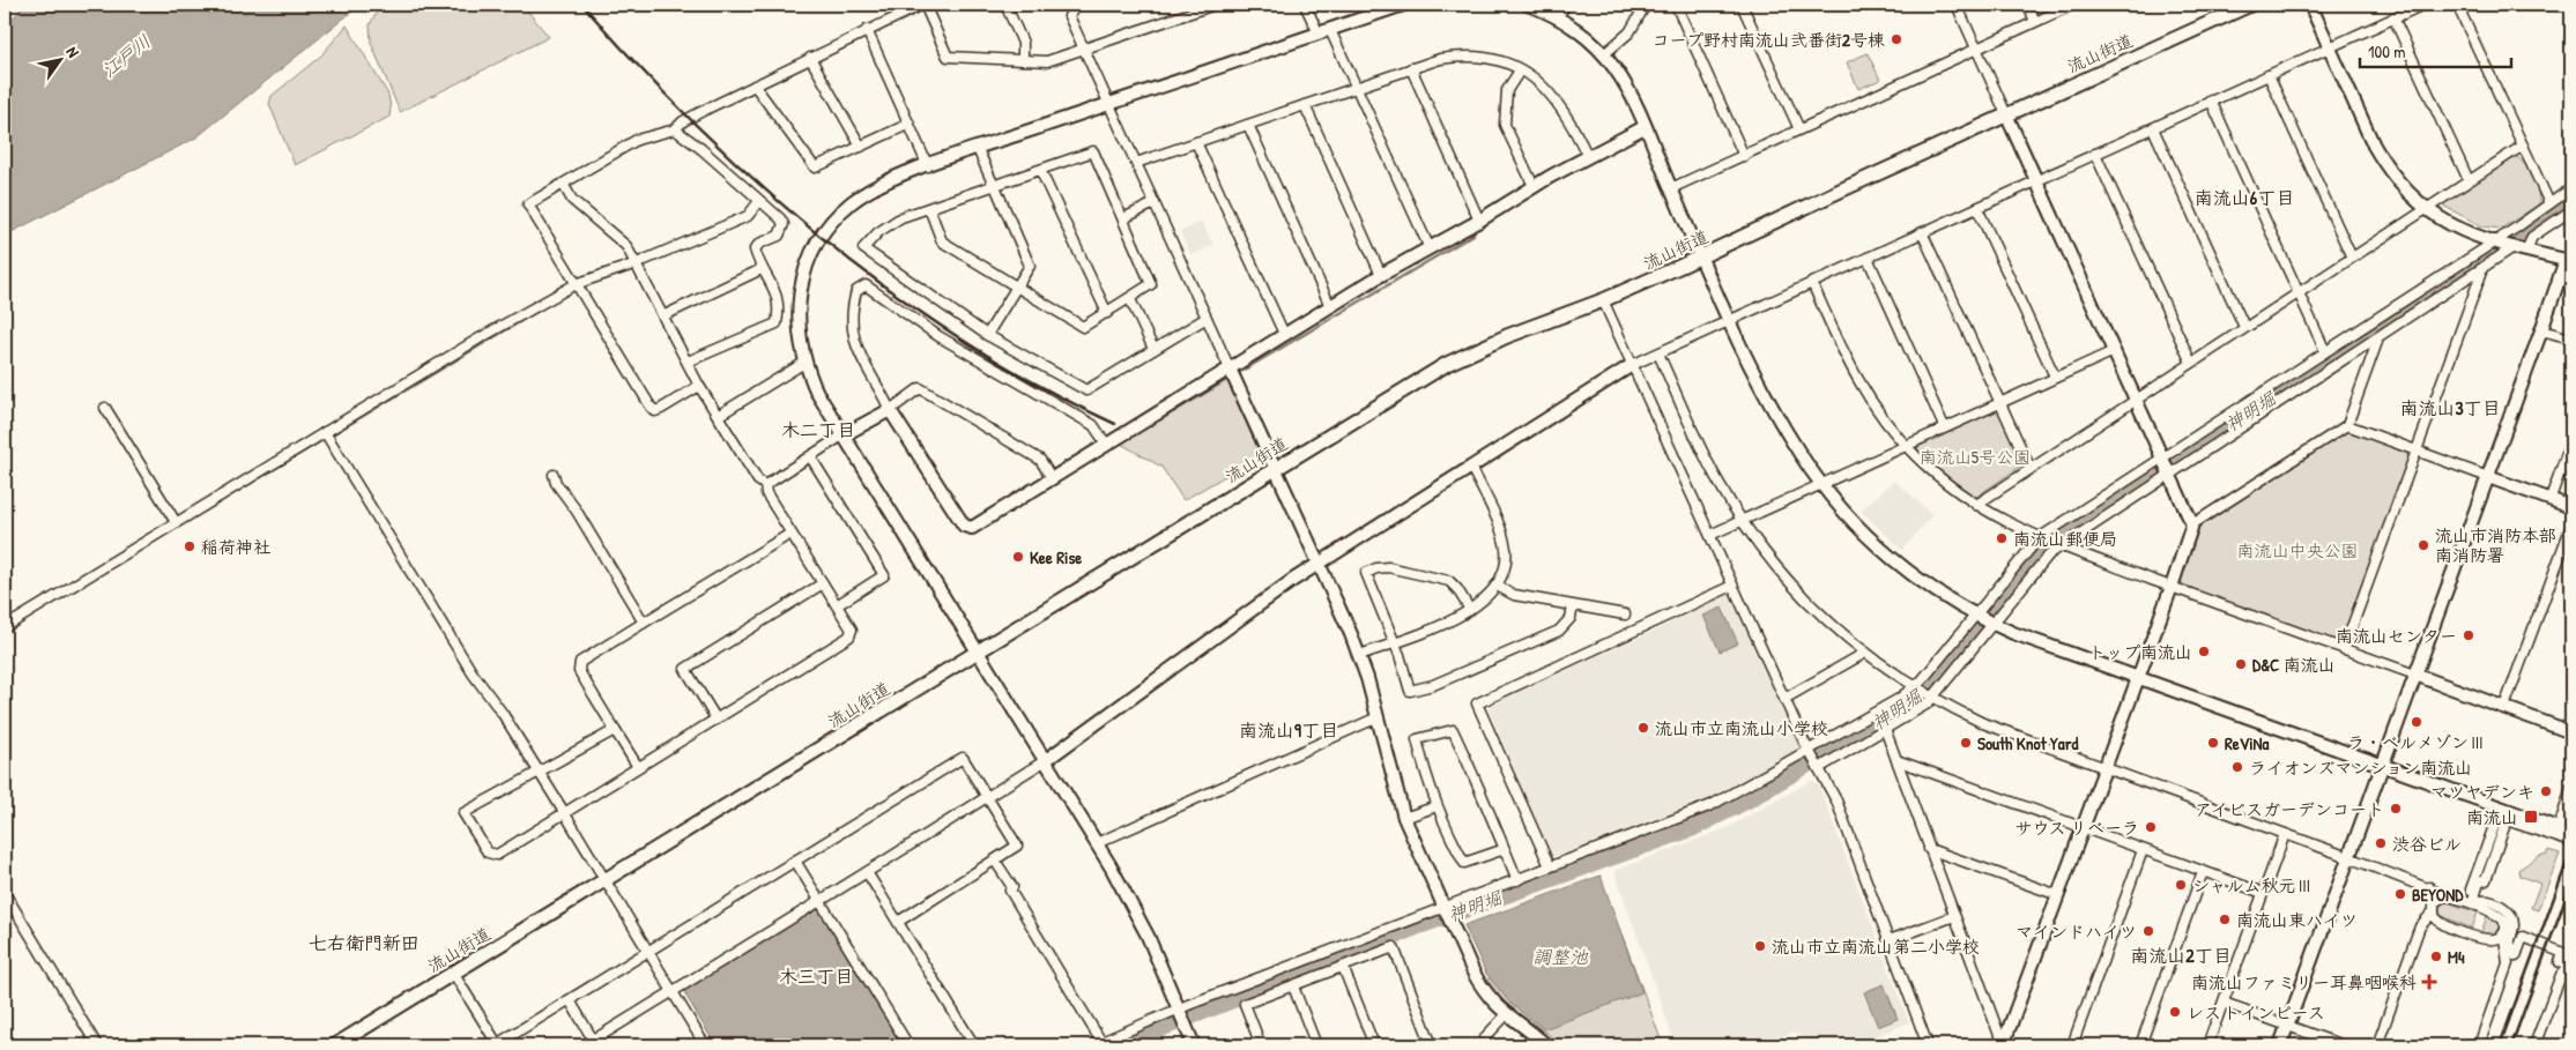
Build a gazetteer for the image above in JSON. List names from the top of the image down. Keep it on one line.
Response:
{"streets":{"main road":["流山街道"]},"districts":["南流山6丁目","南流山3丁目","木二丁目","南流山9丁目","七右衛門新田","南流山2丁目","木三丁目"],"water":["江戸川","神明堀","調整池"],"parks":["南流山5号公園","南流山中央公園"],"places":{"other":["コープ野村南流山弐番街2号棟","南流山郵便局","流山市消防本部 南消防署","稲荷神社","Kee Rise","南流山センター","トップ南流山","D&C 南流山","ラ・ベルメゾンⅢ","流山市立南流山小学校","South Knot Yard","ReViNa","ライオンズマンション南流山","マツヤデンキ","アイビスガーデンコート","サウス リベーラ","渋谷ビル","シャルム秋元Ⅲ","BEYOND","南流山東ハイツ","マインドハイツ","流山市立南流山第二小学校","M4","レストインピース"],"transit":["南流山"],"health":["南流山ファミリー耳鼻咽喉科"]},"scale_bar":"100 m","north":"top right"}
